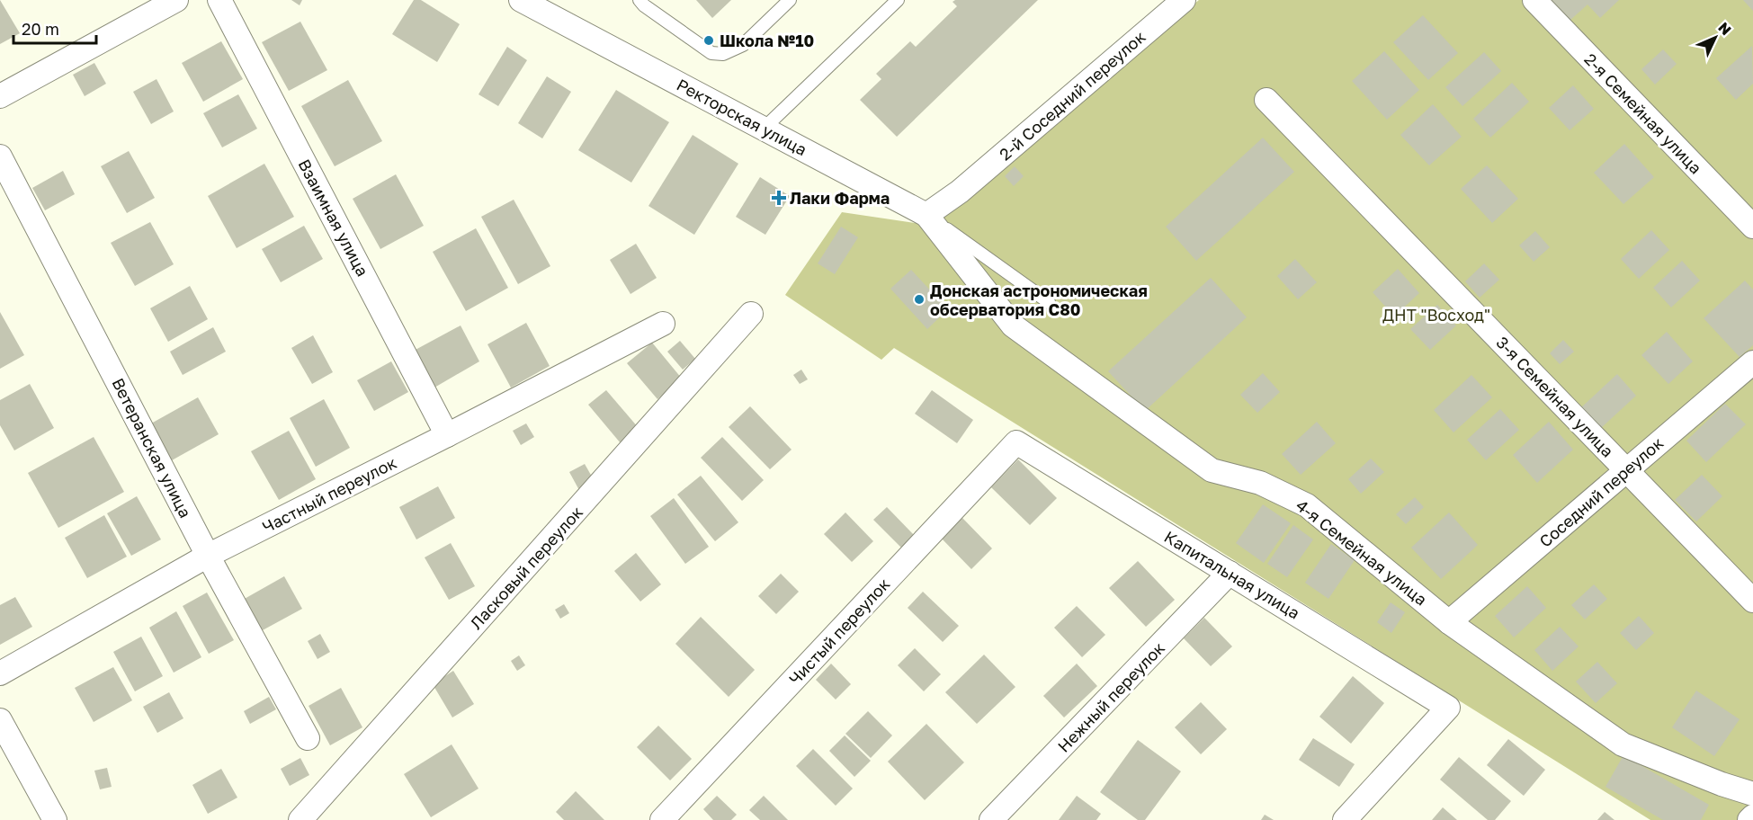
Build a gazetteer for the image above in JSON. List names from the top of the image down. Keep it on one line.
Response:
{"streets":{"street":["2-й Соседний переулок","2-я Семейная улица","Ректорская улица","Взаимная улица","3-я Семейная улица","Ветеранская улица","Соседний переулок","Частный переулок","4-я Семейная улица","Ласковый переулок","Капитальная улица","Чистый переулок","Нежный переулок"]},"crossings":[["2-й Соседний переулок","Ректорская улица"],["2-й Соседний переулок","4-я Семейная улица"],["Ректорская улица","4-я Семейная улица"],["Взаимная улица","Частный переулок"],["3-я Семейная улица","Соседний переулок"],["Ветеранская улица","Частный переулок"],["Соседний переулок","4-я Семейная улица"],["Капитальная улица","Чистый переулок"],["Капитальная улица","Нежный переулок"]],"parks":["ДНТ \"Восход\""],"places":{"other":["Школа №10","Донская астрономическая обсерватория C80"],"health":["Лаки Фарма"]},"scale_bar":"20 m","north":"top right"}
